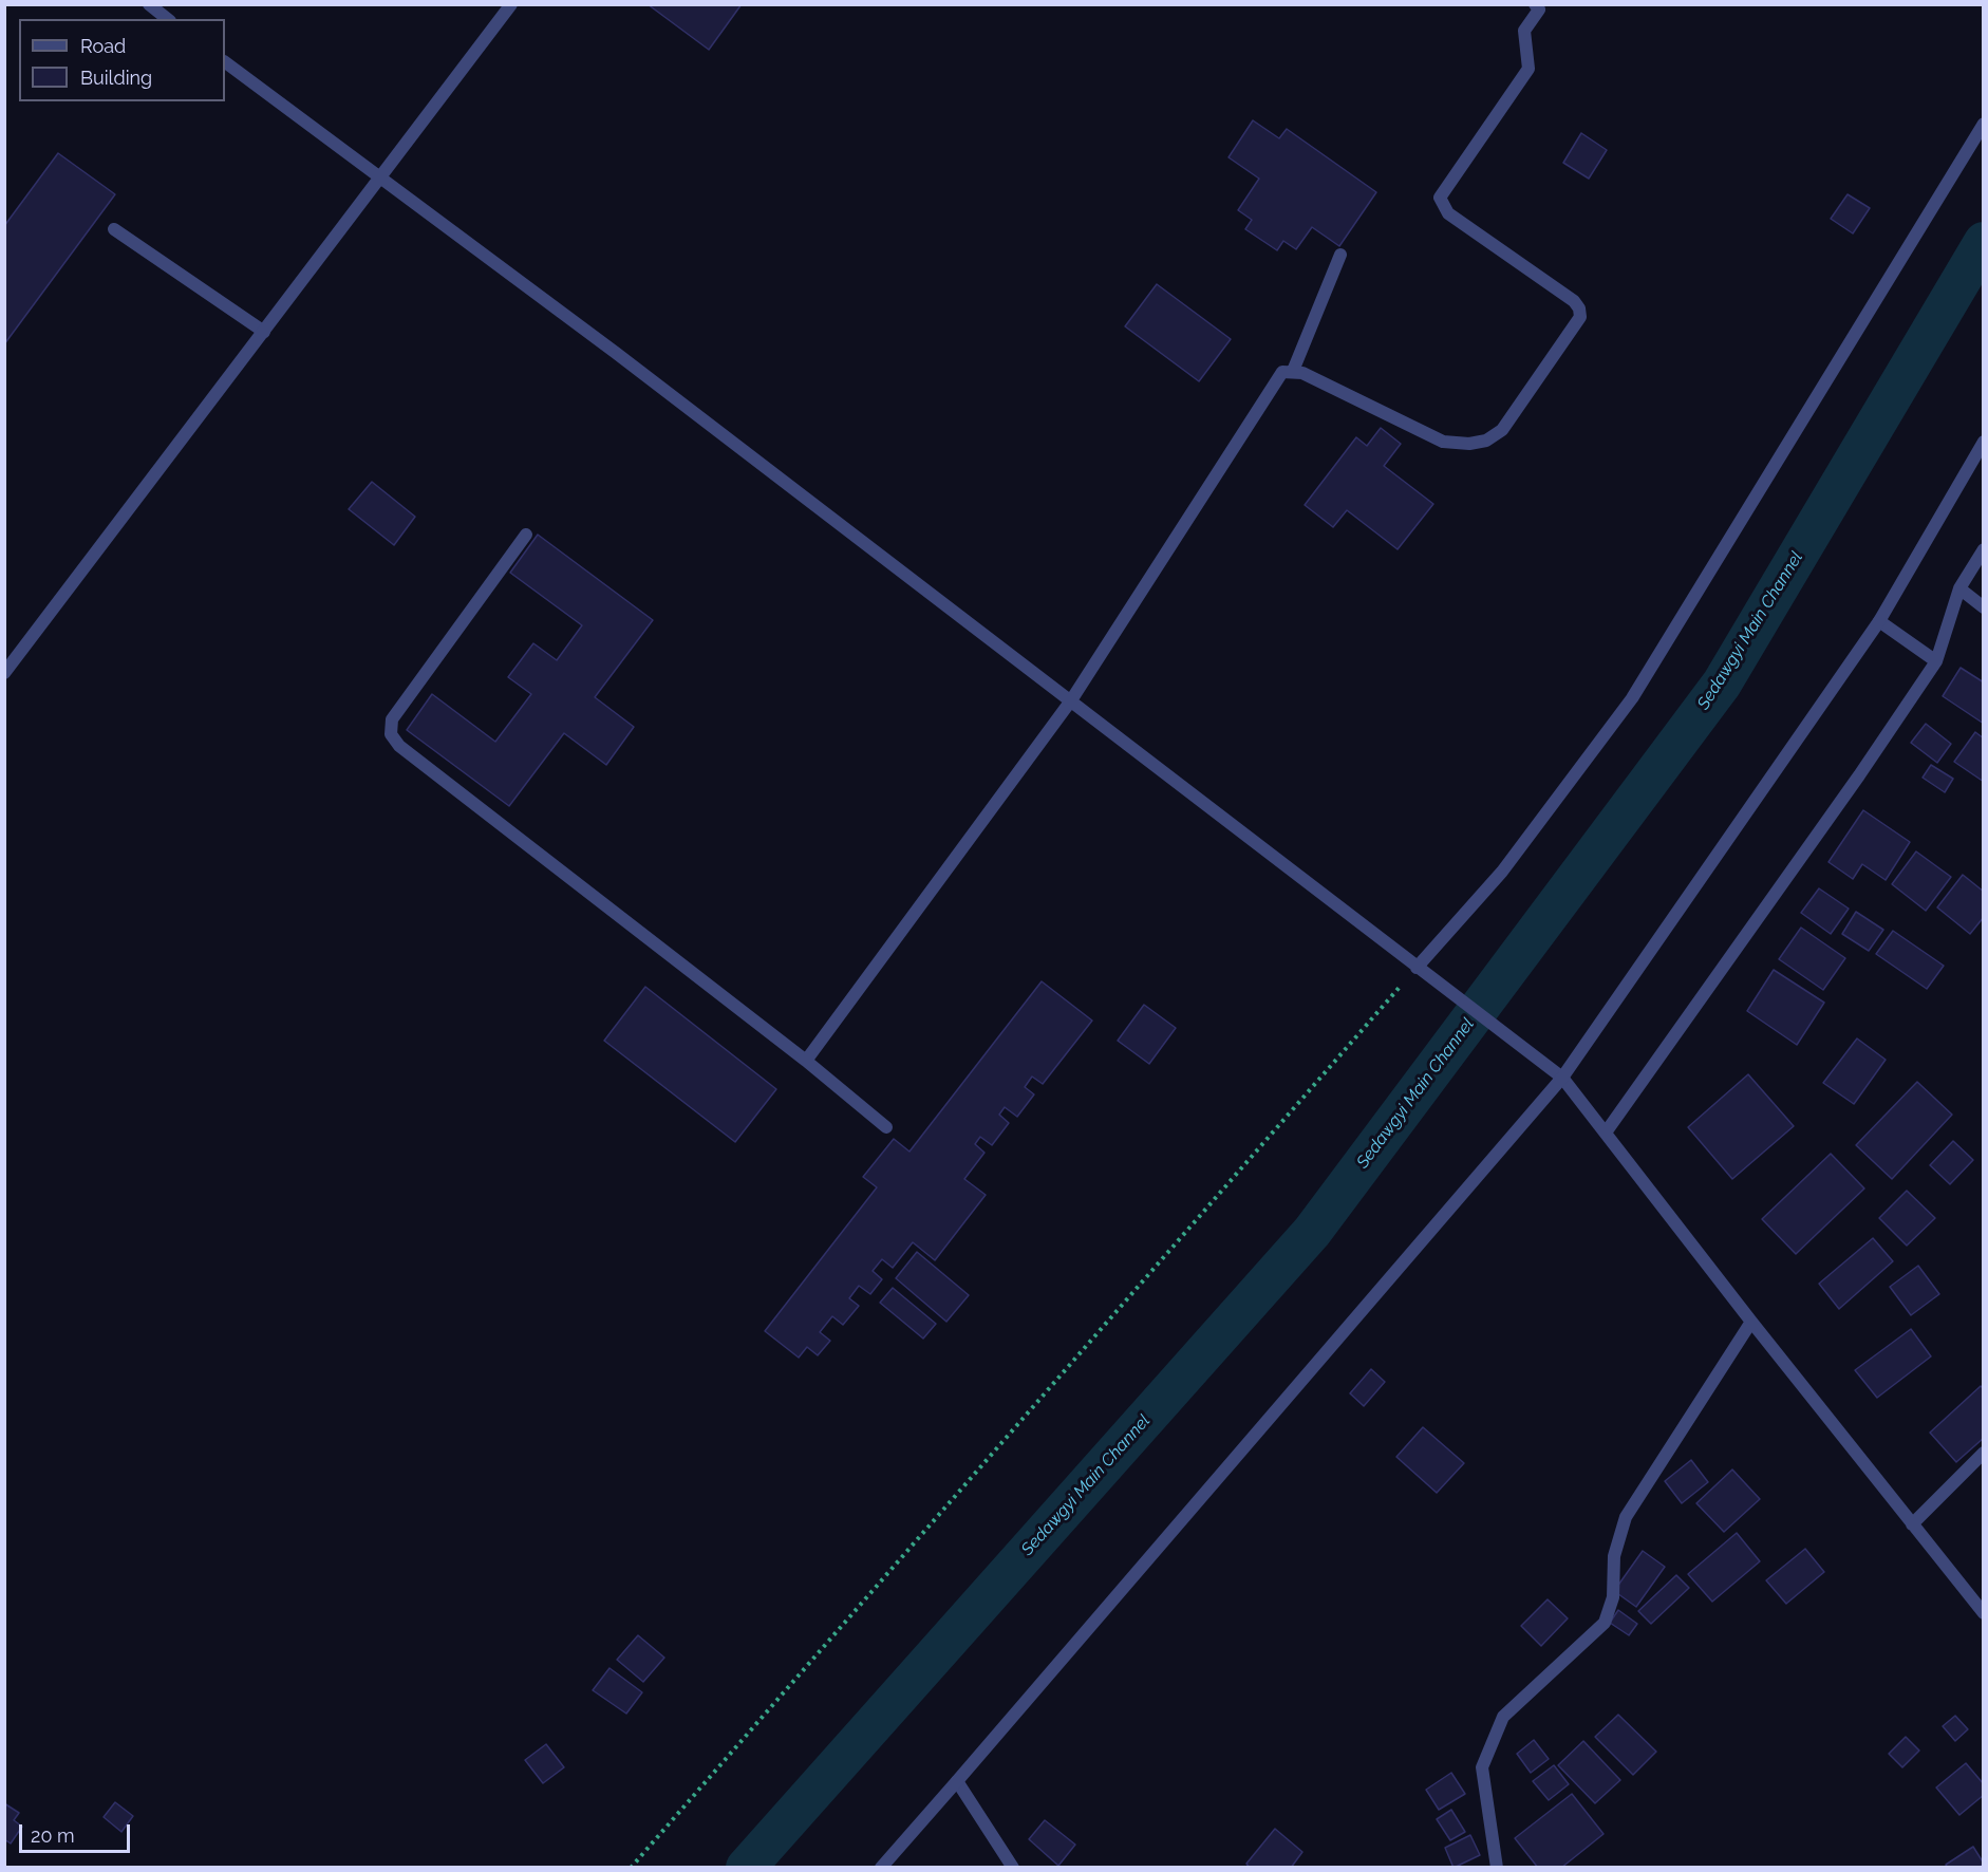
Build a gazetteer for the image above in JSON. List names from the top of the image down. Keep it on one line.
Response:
{"water":["Sedawgyi Main Channel"],"legend":["Road","Building"],"scale_bar":"20 m"}
